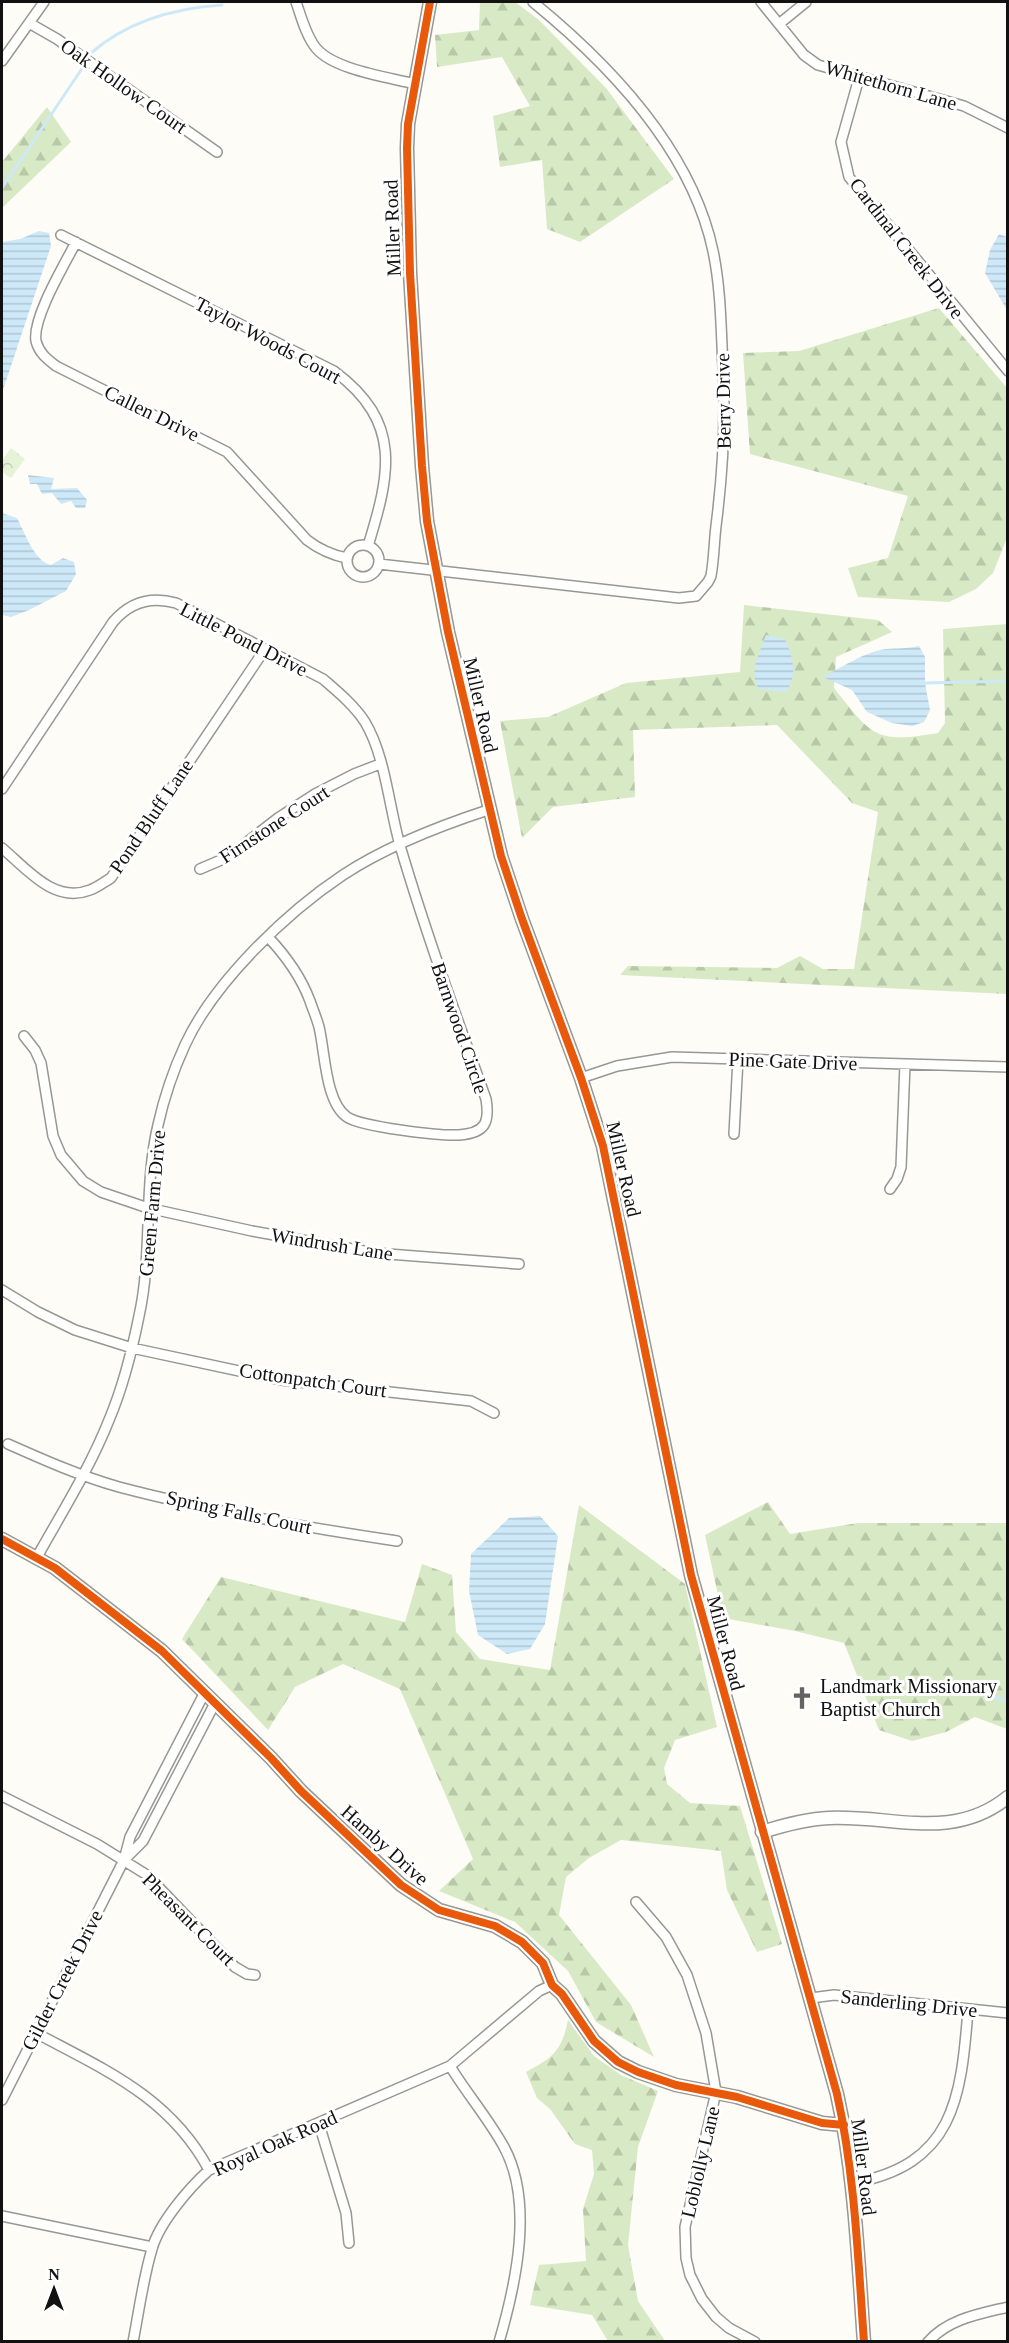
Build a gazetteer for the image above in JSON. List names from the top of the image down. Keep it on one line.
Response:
{"streets":{"street":["Whitethorn Lane","Oak Hollow Court","Miller Road","Cardinal Creek Drive","Taylor Woods Court","Berry Drive","Callen Drive","Little Pond Drive","Pond Bluff Lane","Firnstone Court","Barnwood Circle","Pine Gate Drive","Green Farm Drive","Windrush Lane","Cottonpatch Court","Spring Falls Court","Hamby Drive","Pheasant Court","Gilder Creek Drive","Sanderling Drive","Royal Oak Road","Loblolly Lane"]},"crossings":[["Whitethorn Lane","Cardinal Creek Drive"],["Miller Road","Berry Drive"],["Miller Road","Pine Gate Drive"],["Miller Road","Green Farm Drive"],["Miller Road","Hamby Drive"],["Miller Road","Sanderling Drive"],["Taylor Woods Court","Callen Drive"],["Little Pond Drive","Pond Bluff Lane"],["Little Pond Drive","Firnstone Court"],["Little Pond Drive","Barnwood Circle"],["Little Pond Drive","Green Farm Drive"],["Barnwood Circle","Green Farm Drive"],["Green Farm Drive","Windrush Lane"],["Green Farm Drive","Cottonpatch Court"],["Green Farm Drive","Spring Falls Court"],["Green Farm Drive","Hamby Drive"],["Hamby Drive","Gilder Creek Drive"],["Hamby Drive","Royal Oak Road"],["Hamby Drive","Loblolly Lane"],["Pheasant Court","Gilder Creek Drive"]],"places":{"church":["Landmark Missionary Baptist Church"]},"north":"top"}
